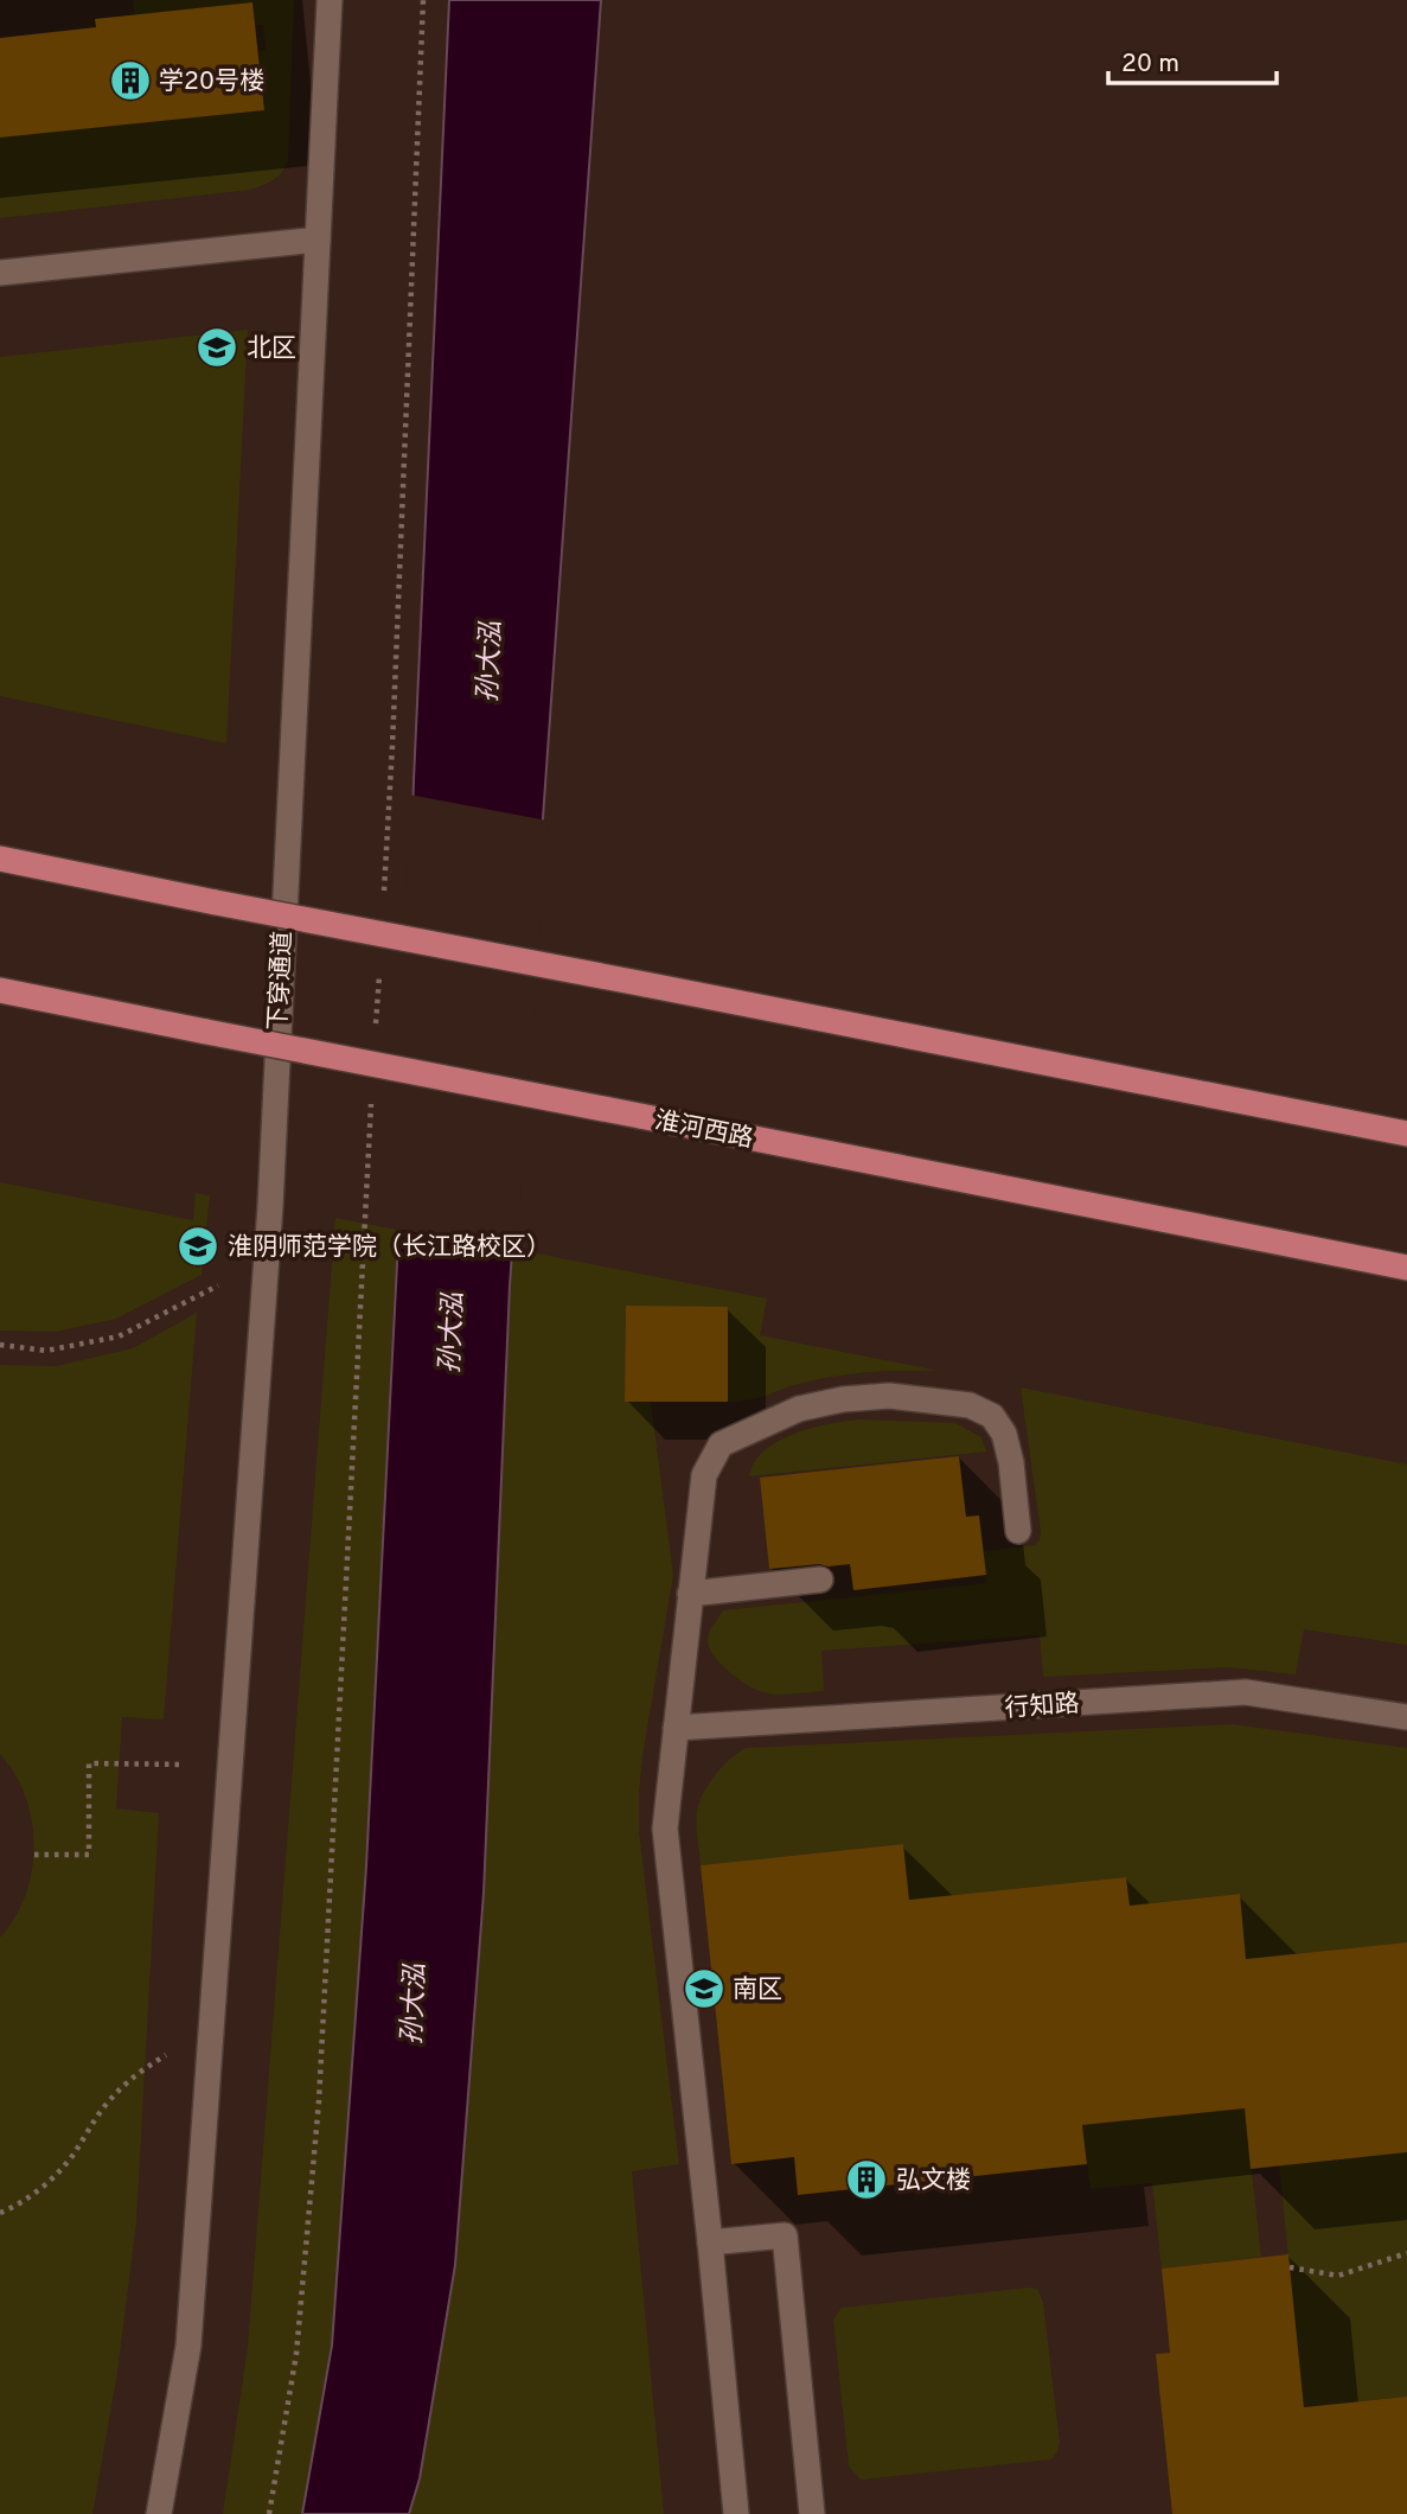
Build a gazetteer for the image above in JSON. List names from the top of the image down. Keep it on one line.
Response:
{"streets":{"main road":["淮河西路"],"lane":["下穿通道","行知路"]},"water":["孙大泓"],"places":{"building":["学20号楼","弘文楼"],"school or university":["北区","淮阴师范学院（长江路校区）","南区"]},"scale_bar":"20 m"}
